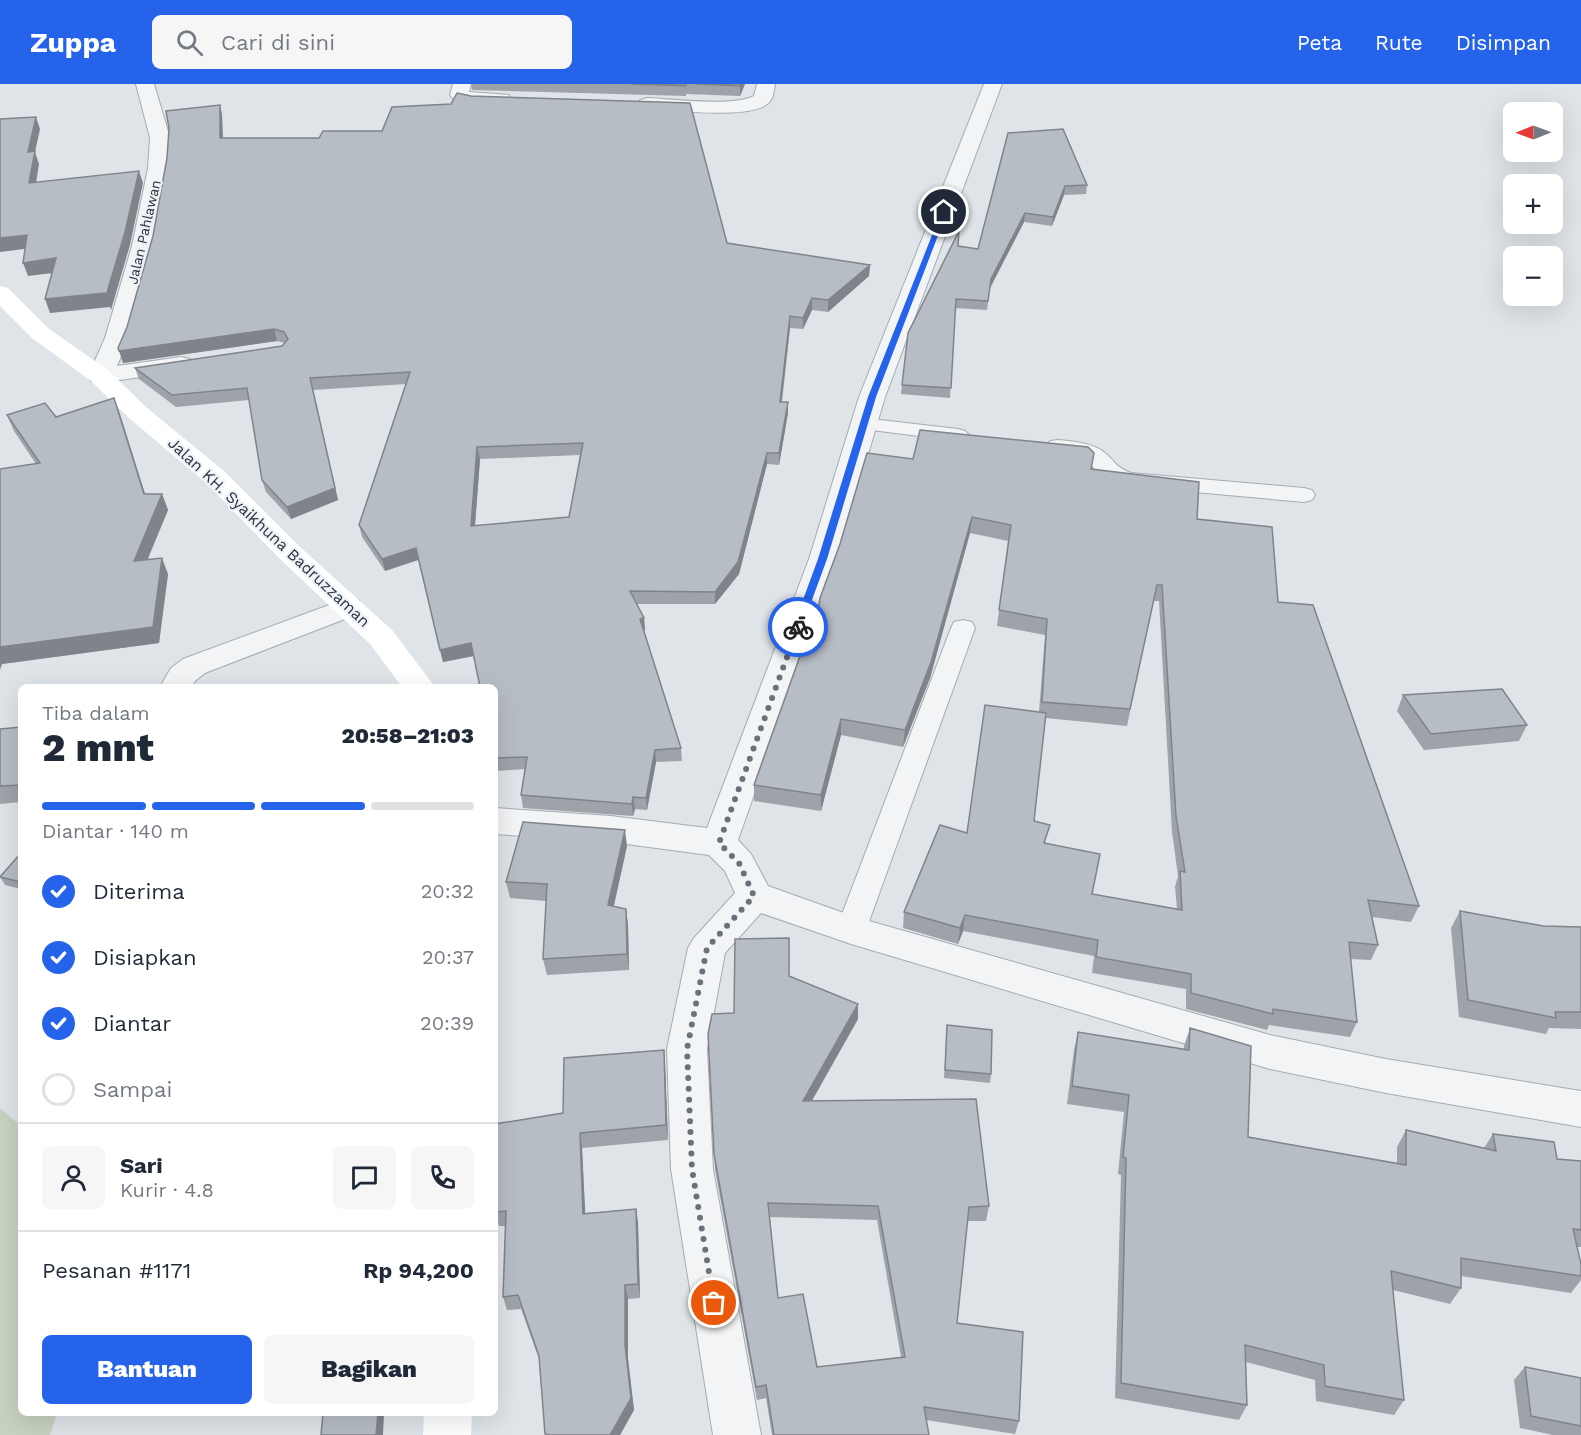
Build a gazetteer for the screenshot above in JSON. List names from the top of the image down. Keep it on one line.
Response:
{"streets":{"main road":["Jalan KH. Syaikhuna Badruzzaman"],"street":["Jalan Pahlawan"]},"crossings":[["Jalan Pahlawan","Jalan KH. Syaikhuna Badruzzaman"]],"north":"left","page":{"header":"Zuppa","search":"Cari di sini","nav":["Peta","Rute","Disimpan"],"map_buttons":["+","−"],"heading":["2 mnt","Tiba dalam","20:58–21:03"],"panel":["Sari","Kurir · 4.8","Pesanan #1171","Rp 94,200"],"bar":"Diantar · 140 m","list":[["Diterima","20:32"],["Disiapkan","20:37"],["Diantar","20:39"],"Sampai"],"buttons":["Bantuan","Bagikan"]}}
